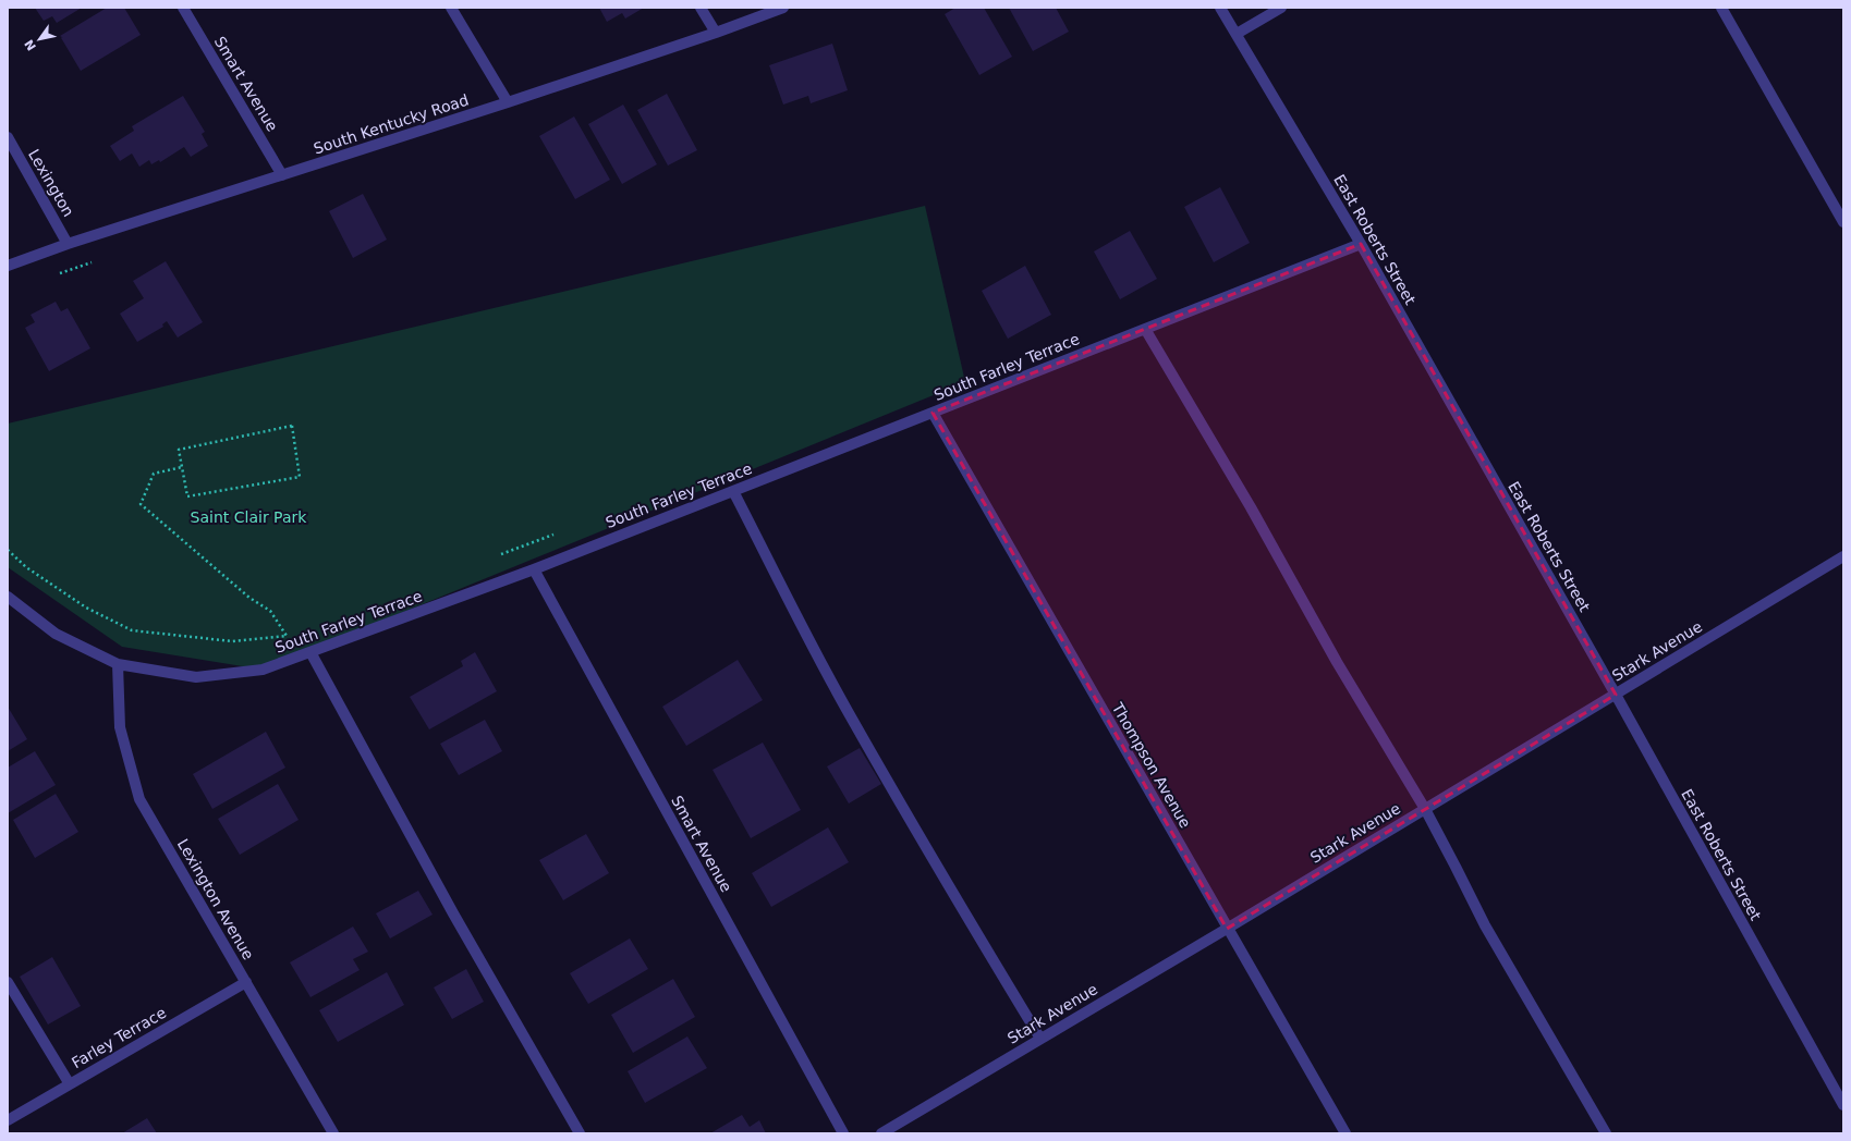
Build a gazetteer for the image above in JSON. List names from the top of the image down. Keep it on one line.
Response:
{"streets":{"street":["Smart Avenue","South Kentucky Road","Lexington","East Roberts Street","South Farley Terrace","Stark Avenue","Thompson Avenue","Lexington Avenue","Farley Terrace"]},"crossings":[["Smart Avenue","South Kentucky Road"],["Smart Avenue","South Farley Terrace"],["South Kentucky Road","Lexington"],["East Roberts Street","South Farley Terrace"],["East Roberts Street","Stark Avenue"],["South Farley Terrace","Thompson Avenue"],["South Farley Terrace","Lexington Avenue"],["Stark Avenue","Thompson Avenue"],["Lexington Avenue","Farley Terrace"]],"parks":["Saint Clair Park"],"north":"bottom left"}
